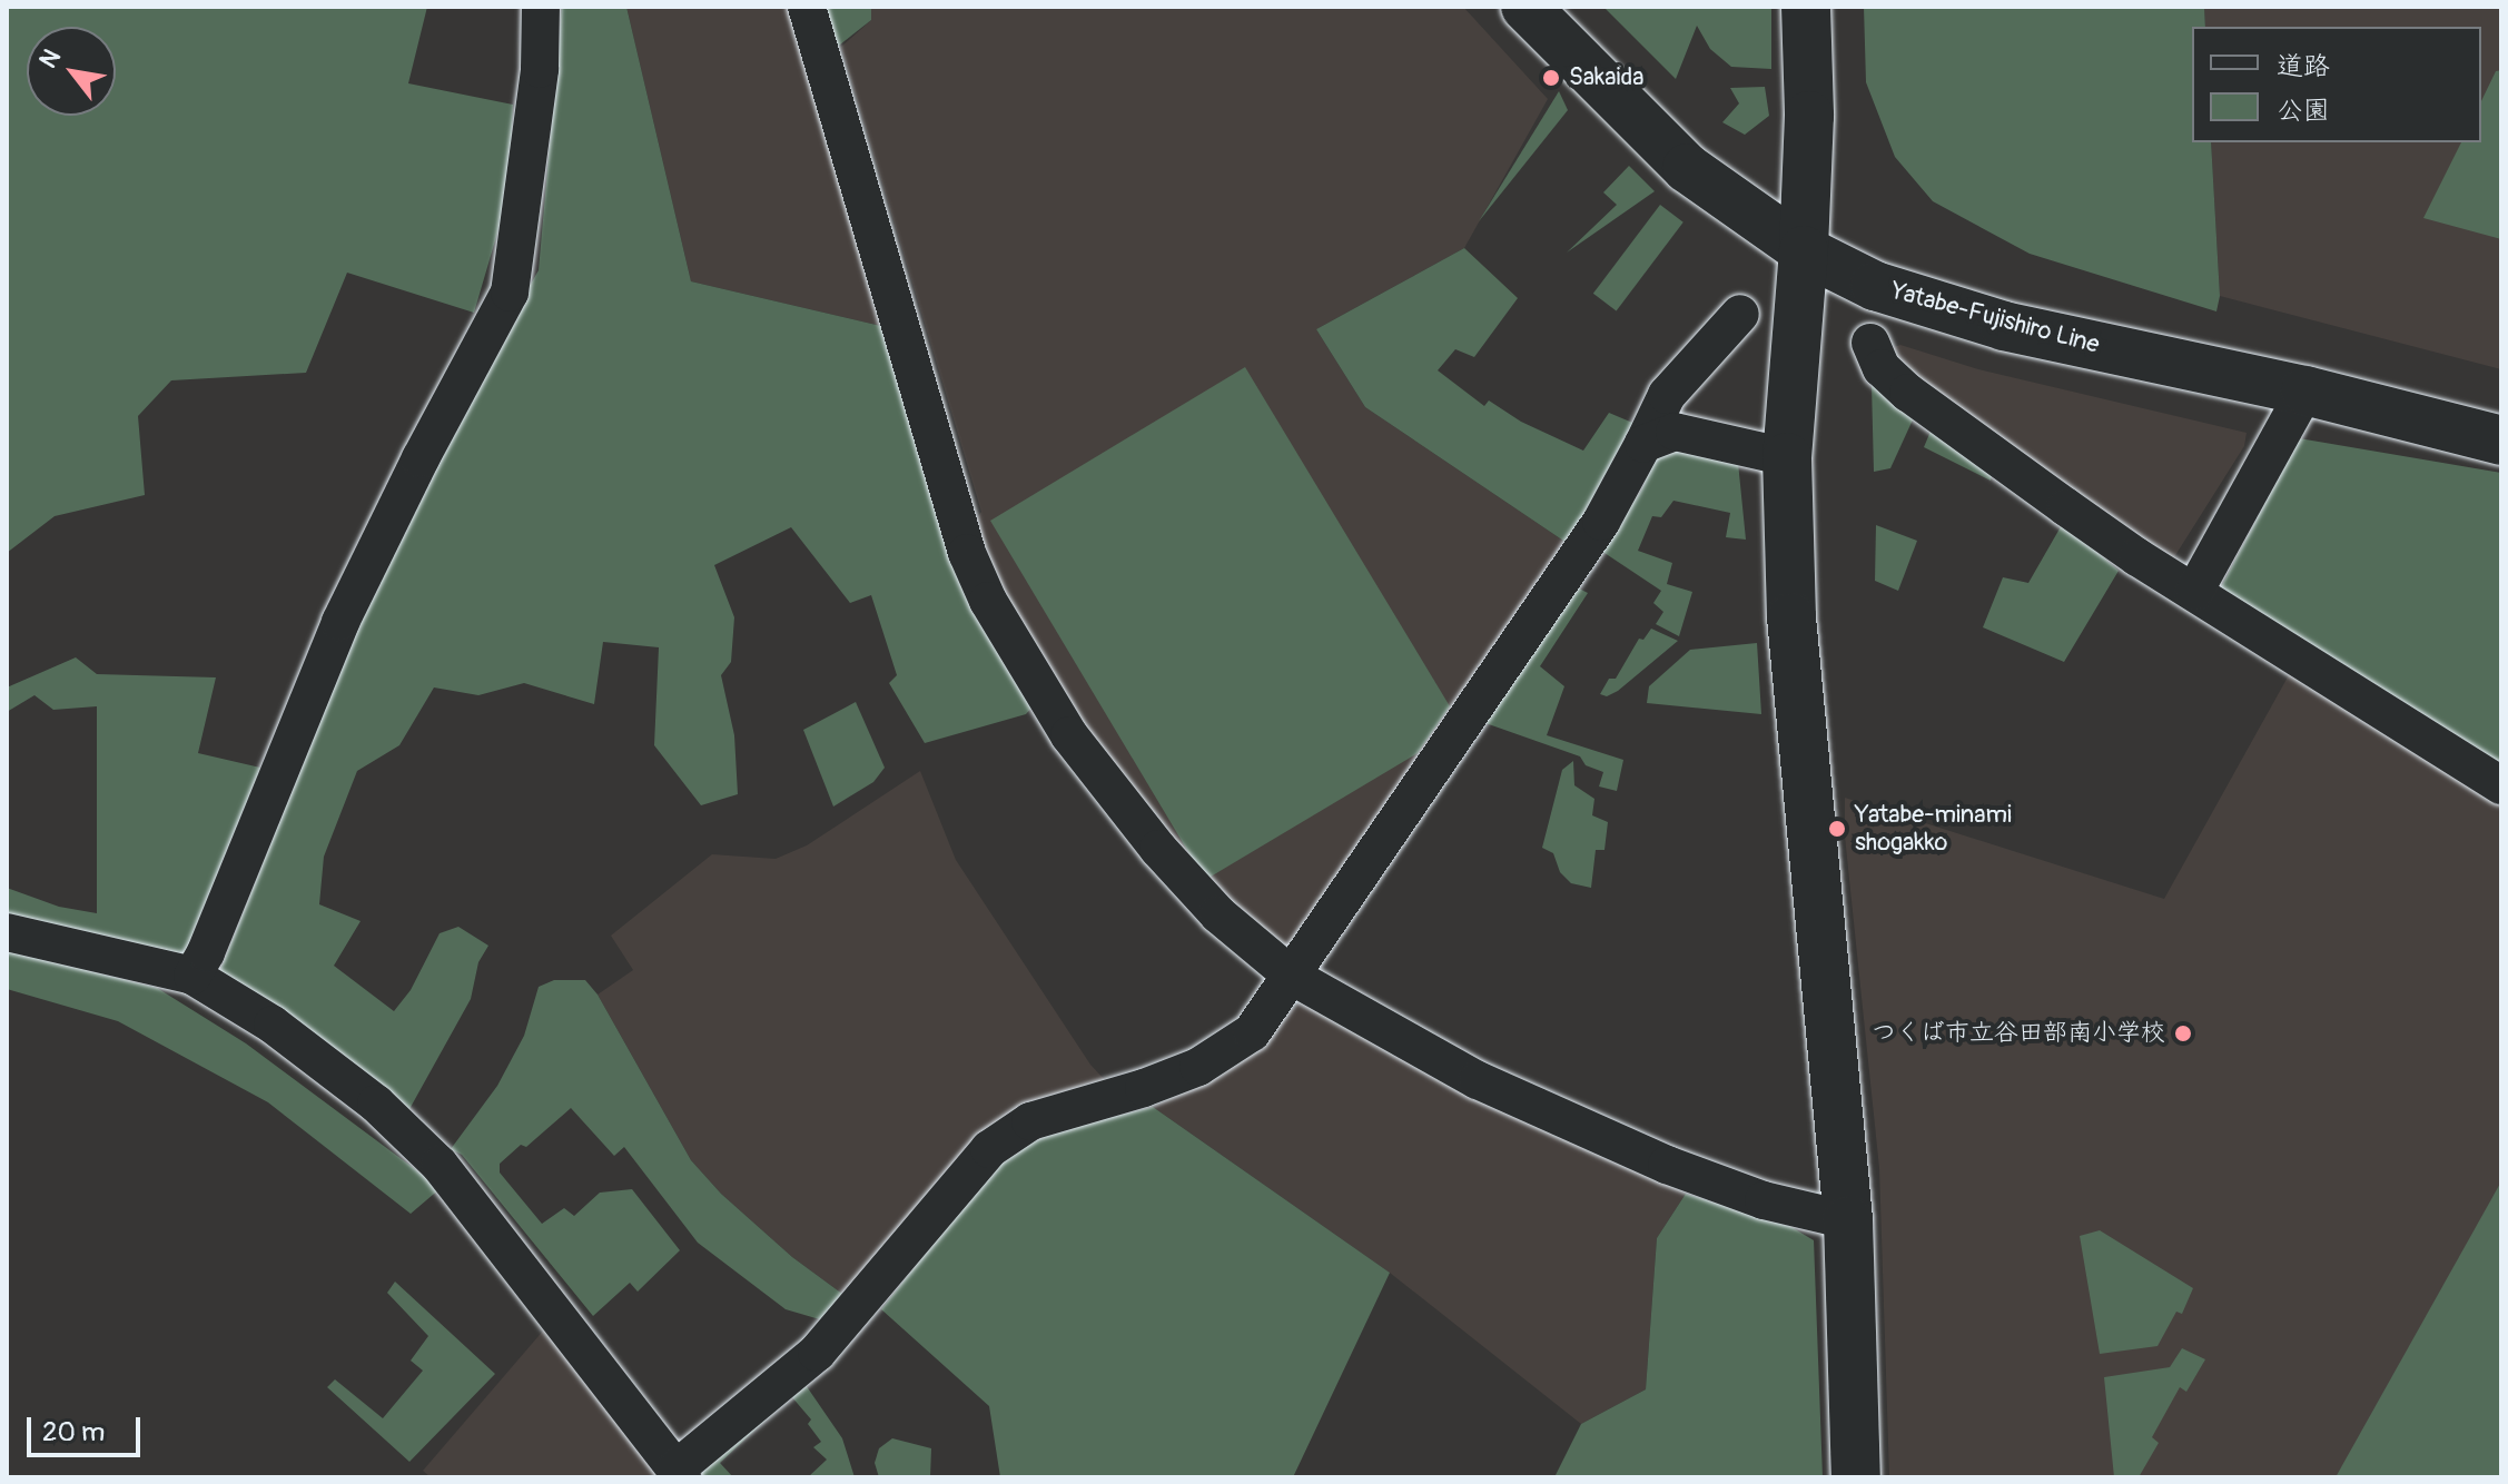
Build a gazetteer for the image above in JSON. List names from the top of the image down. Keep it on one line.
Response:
{"streets":{"street":["Yatabe-Fujishiro Line"]},"places":["Sakaida","Yatabe-minami shogakko","つくば市立谷田部南小学校"],"legend":["道路","公園"],"scale_bar":"20 m","north":"top left"}
